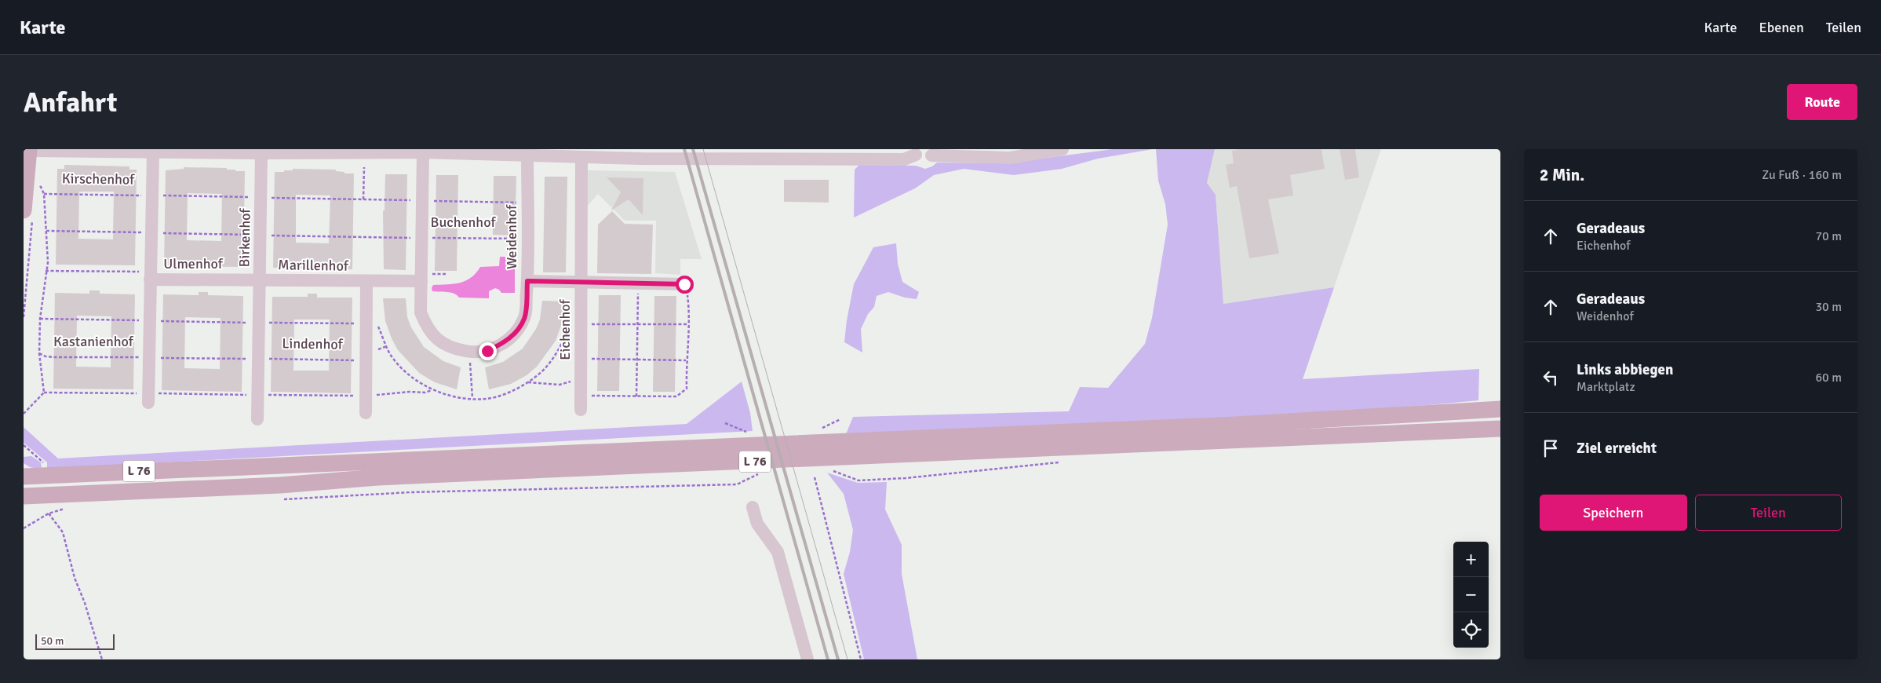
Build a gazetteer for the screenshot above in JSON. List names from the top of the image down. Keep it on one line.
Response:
{"streets":{"main road":["L 76"],"street":["Kirschenhof","Buchenhof","Weidenhof","Birkenhof","Ulmenhof","Marillenhof","Eichenhof","Kastanienhof"],"path":["Lindenhof"]},"crossings":[["Kirschenhof","Ulmenhof"],["Kirschenhof","Kastanienhof"],["Buchenhof","Weidenhof"],["Buchenhof","Marillenhof"],["Weidenhof","Marillenhof"],["Weidenhof","Eichenhof"],["Birkenhof","Ulmenhof"],["Birkenhof","Marillenhof"],["Birkenhof","Lindenhof"],["Ulmenhof","Marillenhof"],["Ulmenhof","Kastanienhof"]],"scale_bar":"50 m","page":{"header":"Karte","nav":["Karte","Ebenen","Teilen"],"buttons":["Route",["Speichern","Teilen"]],"title":"Anfahrt","heading":["2 Min.","Zu Fuß · 160 m"],"list":[["Geradeaus","Eichenhof","70 m"],["Geradeaus","Weidenhof","30 m"],["Links abbiegen","Marktplatz","60 m"],"Ziel erreicht"],"map_buttons":["+","−"],"scale":"50 m"}}
